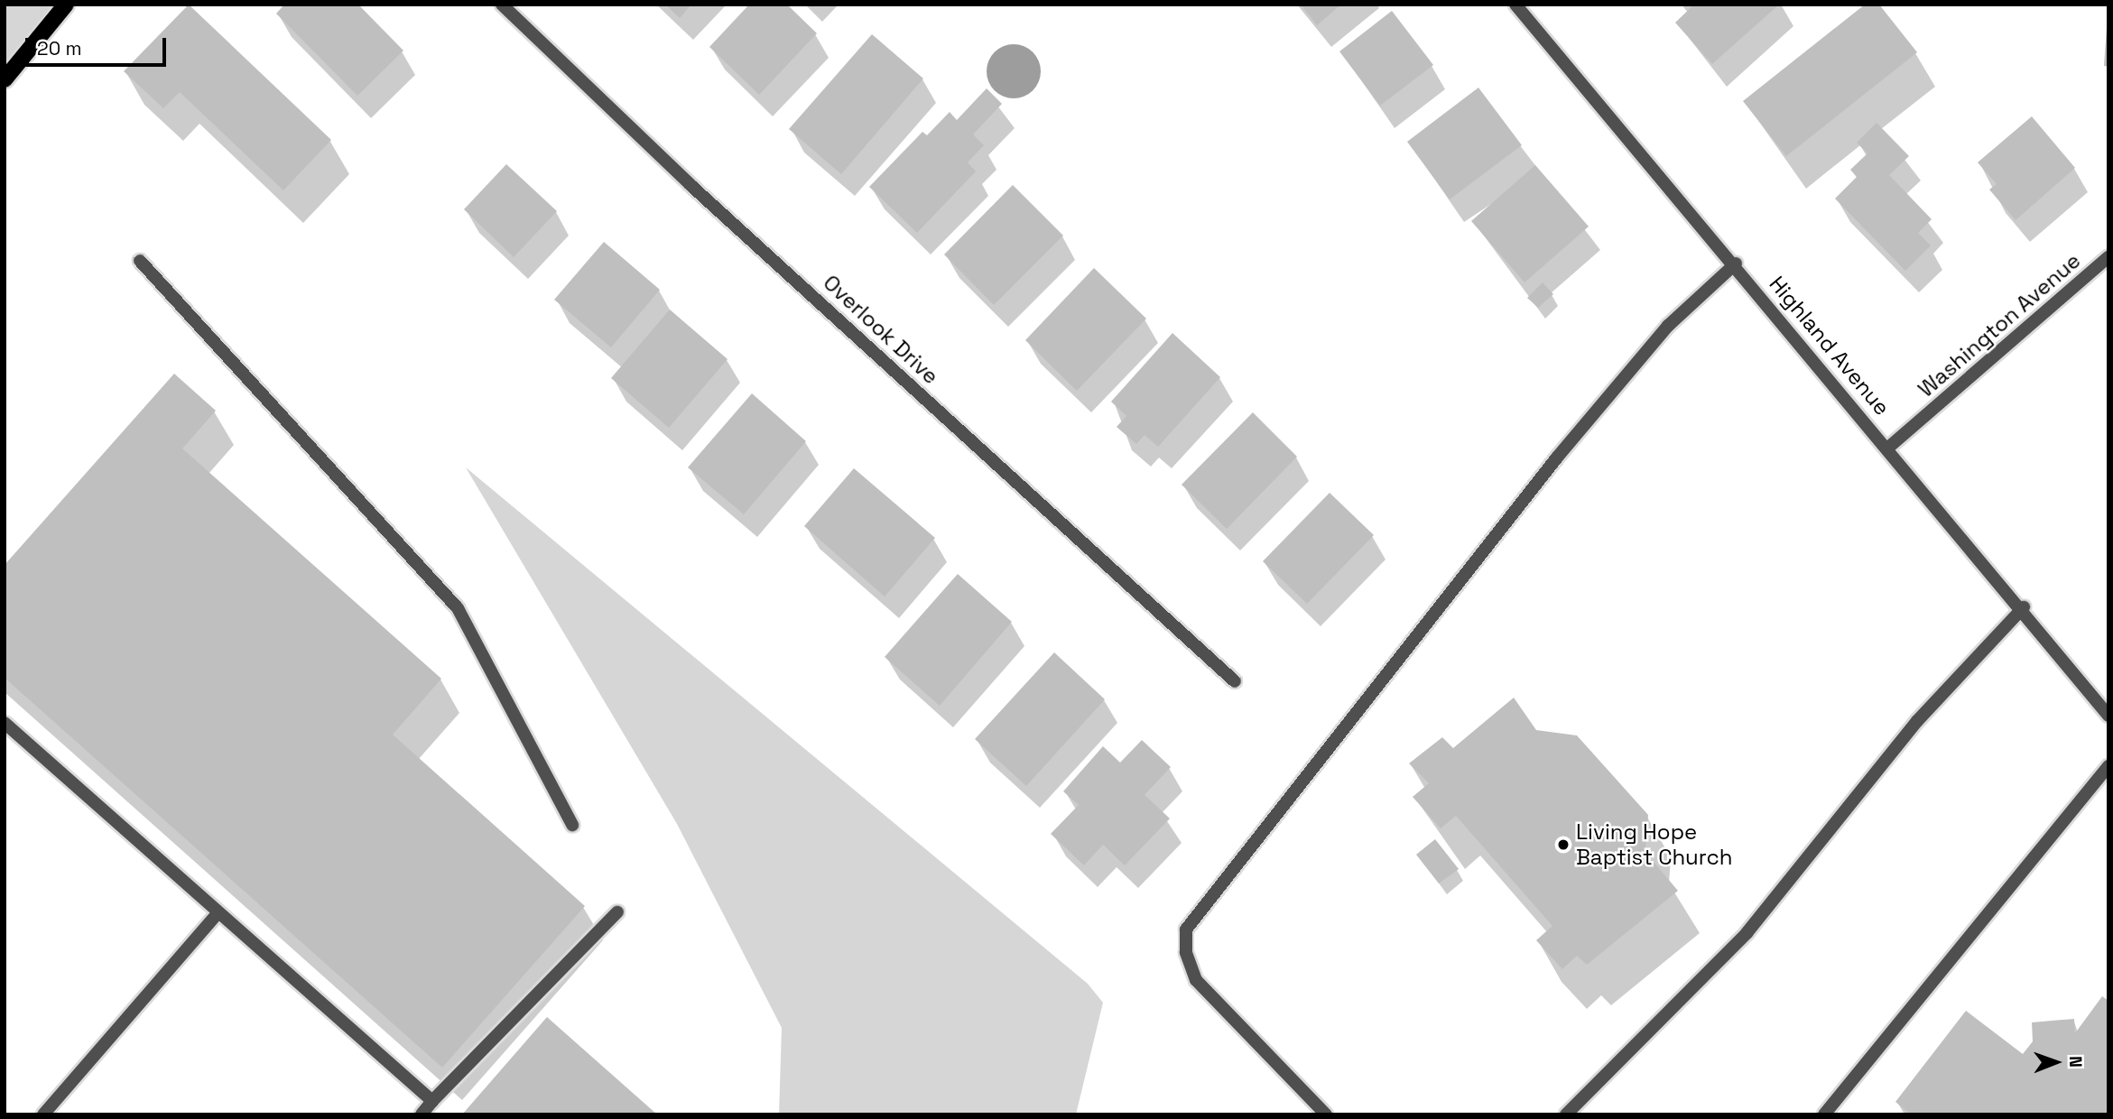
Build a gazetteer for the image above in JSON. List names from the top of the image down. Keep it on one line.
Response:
{"streets":{"street":["Washington Avenue","Overlook Drive","Highland Avenue"]},"crossings":[["Washington Avenue","Highland Avenue"]],"places":["Living Hope Baptist Church"],"scale_bar":"20 m","north":"right"}
